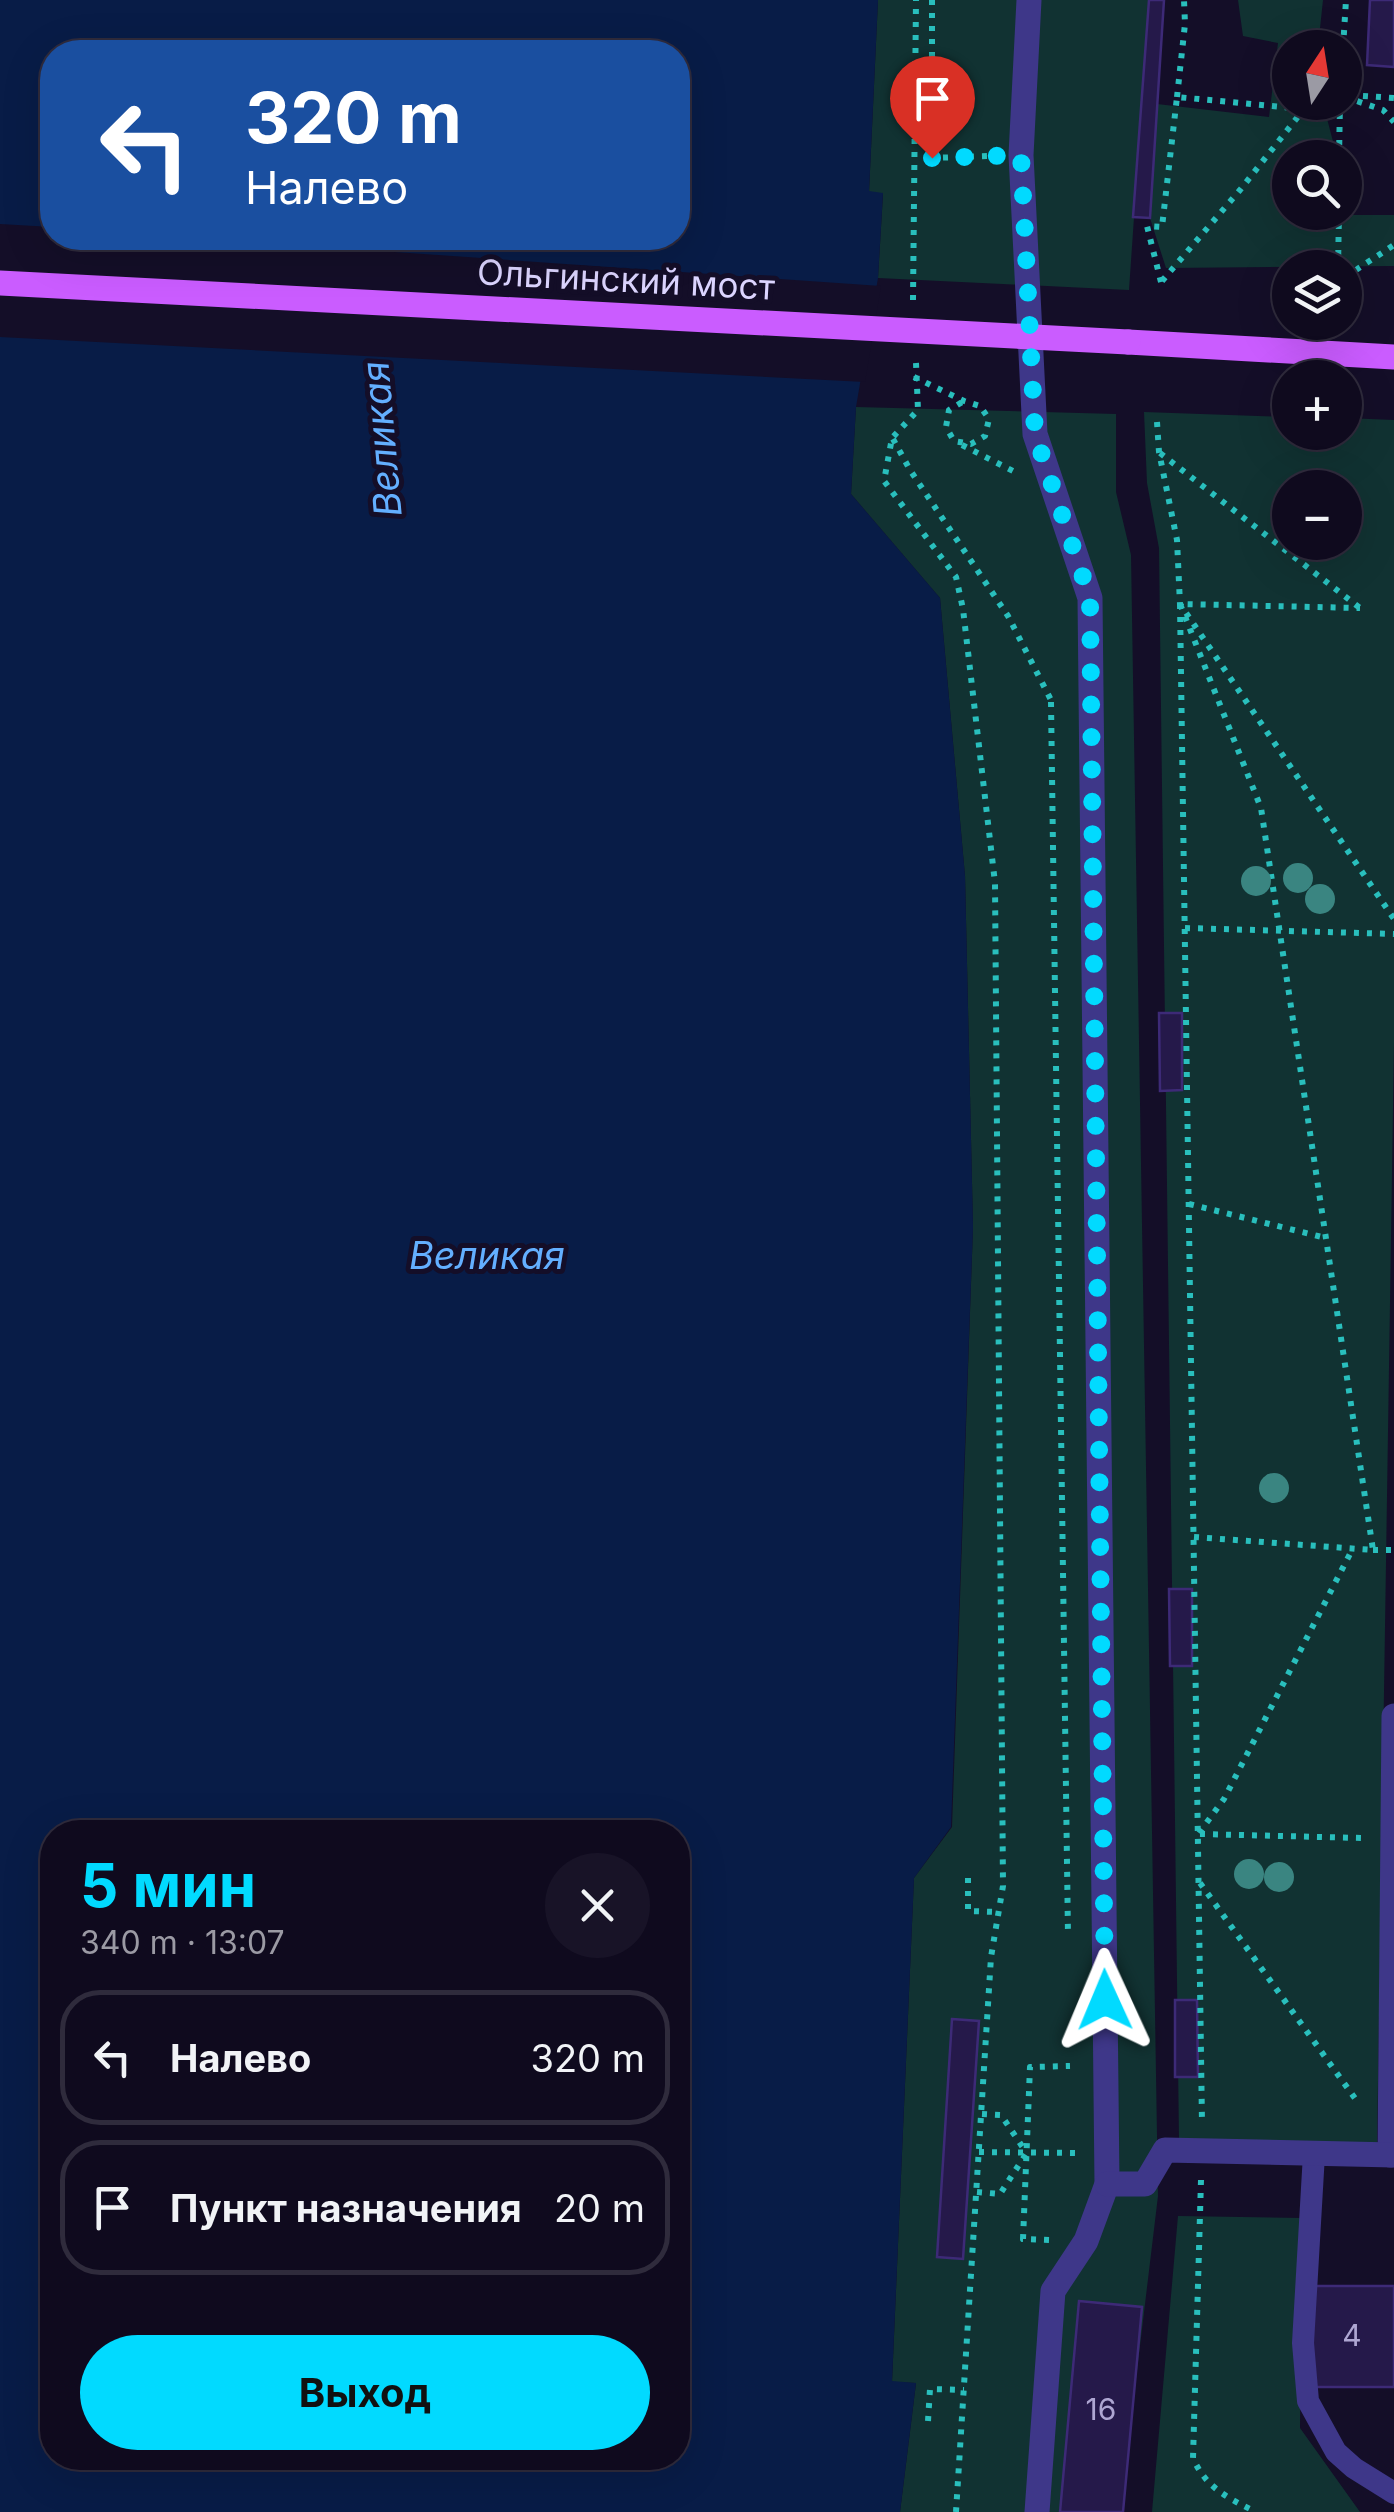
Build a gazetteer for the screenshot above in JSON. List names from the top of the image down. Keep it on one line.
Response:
{"streets":{"main road":["Ольгинский мост"]},"water":["Великая"],"house_numbers":["4","16"],"north":"top","page":{"map_buttons":["+","−"],"turn":["320 m","Налево"],"heading":["5 мин","340 m · 13:07"],"list":[{"name":"Налево","value":"320 m"},{"name":"Пункт назначения","value":"20 m"}],"buttons":"Выход"}}
